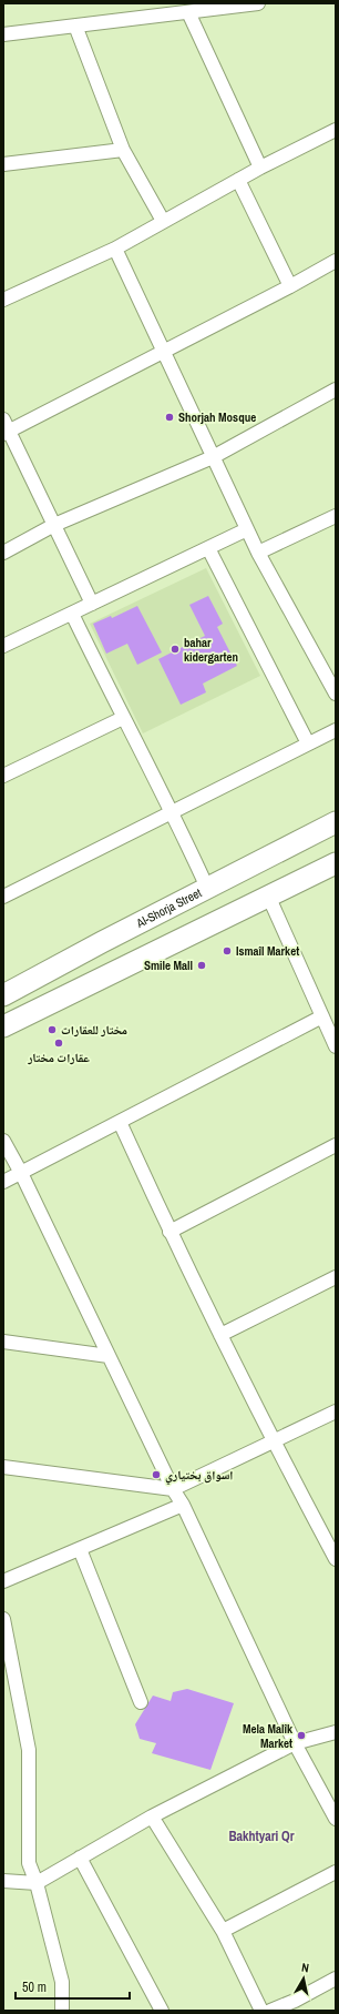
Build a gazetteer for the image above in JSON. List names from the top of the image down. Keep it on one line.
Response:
{"streets":{"main road":["Al-Shorja Street"]},"districts":["Bakhtyari Qr"],"places":["Shorjah Mosque","bahar kidergarten","Ismaîl Market","Smile Mall","مختار للعقارات","عقارات مختار","اسواق بختياري","Mela Malîk Market"],"scale_bar":"50 m","north":"top"}
